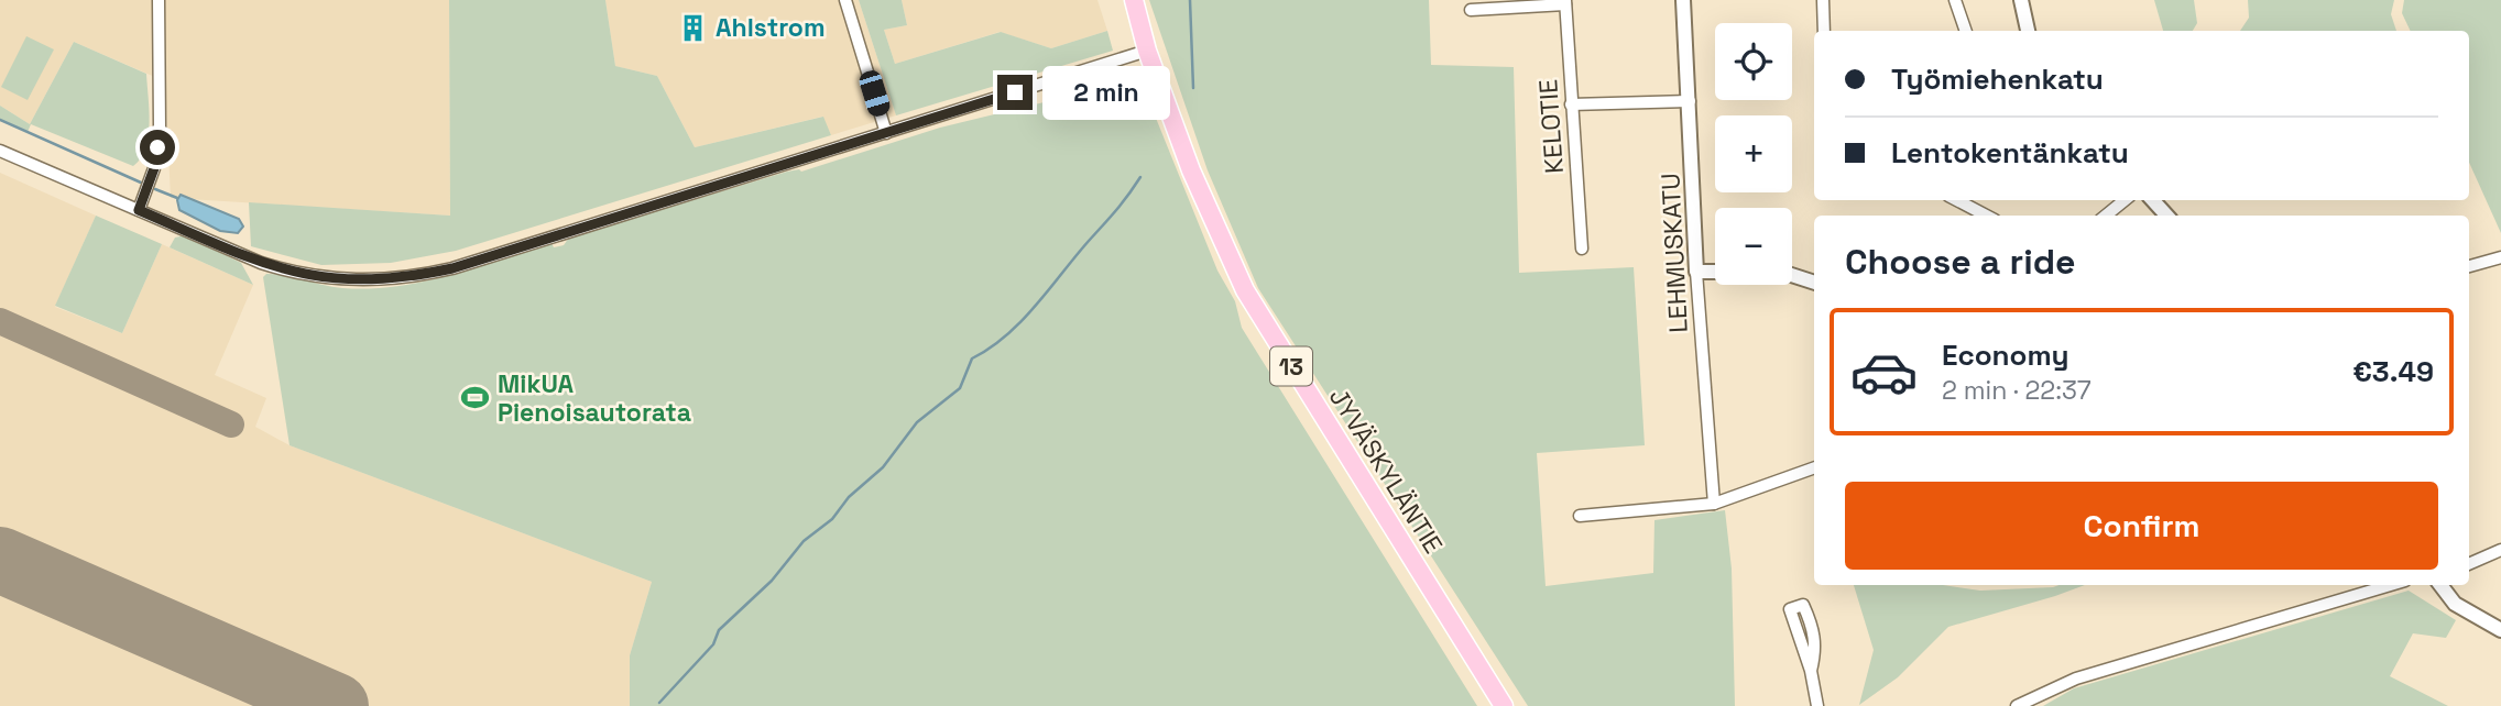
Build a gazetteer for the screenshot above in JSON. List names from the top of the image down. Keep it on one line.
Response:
{"streets":{"highway":["13","JYVÄSKYLÄNTIE"],"street":["KELOTIE","LEHMUSKATU"]},"places":{"building":["Ahlstrom"],"sports":["MikUA Pienoisautorata"]},"page":{"map_buttons":["+","−"],"banner":["Työmiehenkatu","Lentokentänkatu"],"bubble":"2 min","heading":"Choose a ride","list":[{"name":"Economy","note":"2 min · 22:37","value":"€3.49"}],"buttons":"Confirm"}}
